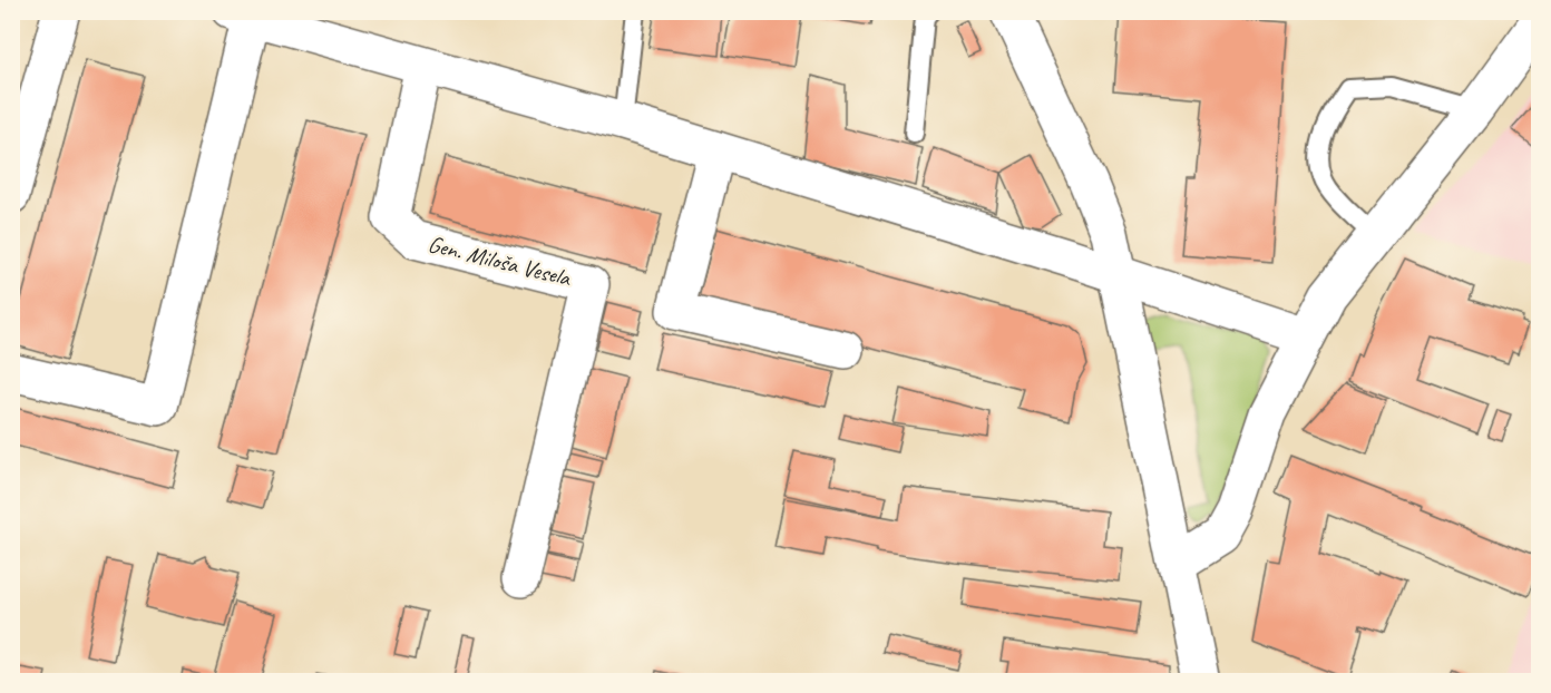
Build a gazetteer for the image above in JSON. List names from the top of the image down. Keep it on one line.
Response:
{"streets":{"street":["Gen. Miloša Vesela"]}}
